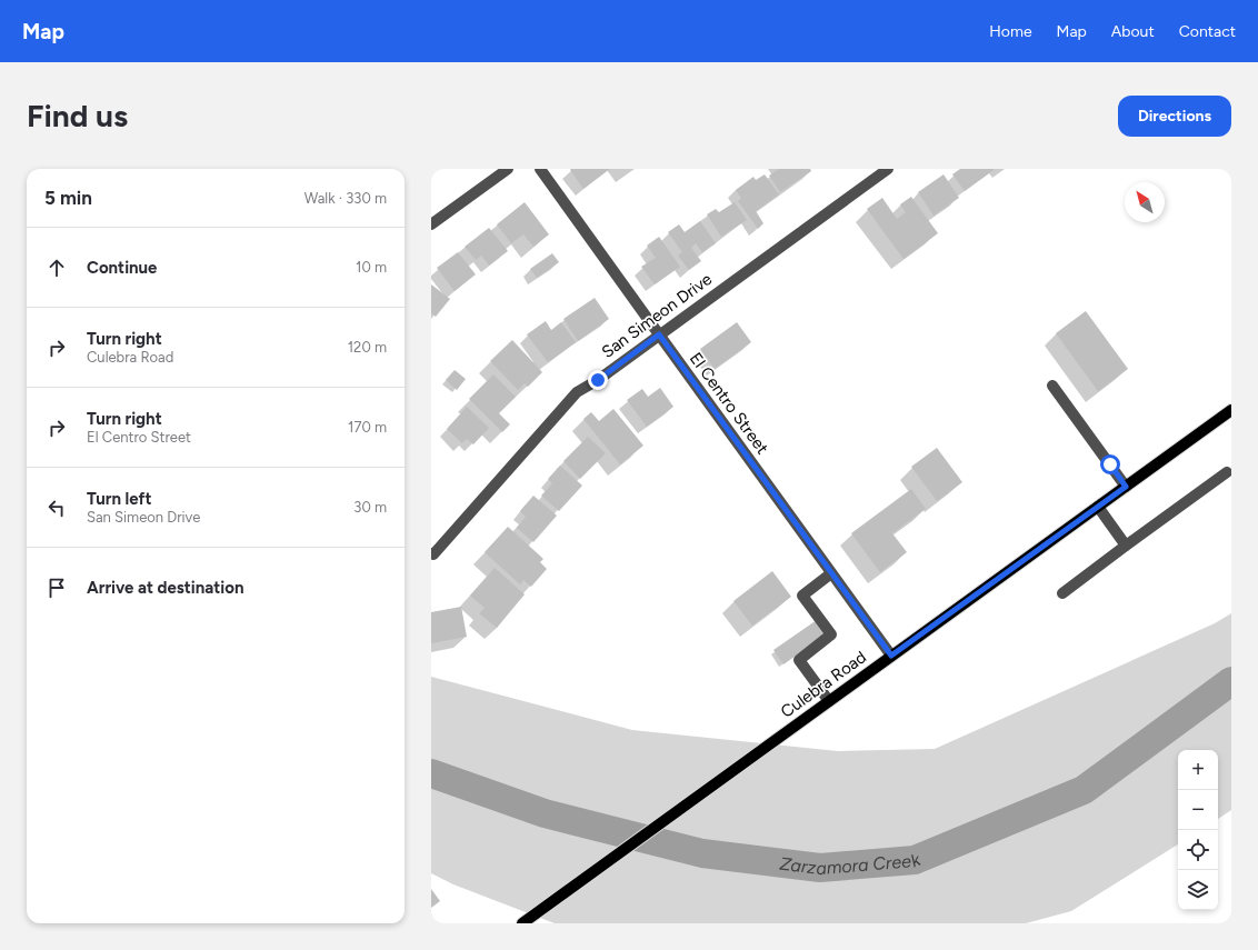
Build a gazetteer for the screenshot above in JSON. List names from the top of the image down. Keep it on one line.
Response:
{"streets":{"main road":["Culebra Road"],"street":["San Simeon Drive","El Centro Street"]},"crossings":[["San Simeon Drive","El Centro Street"],["El Centro Street","Culebra Road"]],"water":["Zarzamora Creek"],"north":"top left","page":{"header":"Map","nav":["Home","Map","About","Contact"],"buttons":"Directions","title":"Find us","heading":["5 min","Walk · 330 m"],"list":[["Continue","10 m"],["Turn right","Culebra Road","120 m"],["Turn right","El Centro Street","170 m"],["Turn left","San Simeon Drive","30 m"],"Arrive at destination"],"map_buttons":["+","−"]}}
